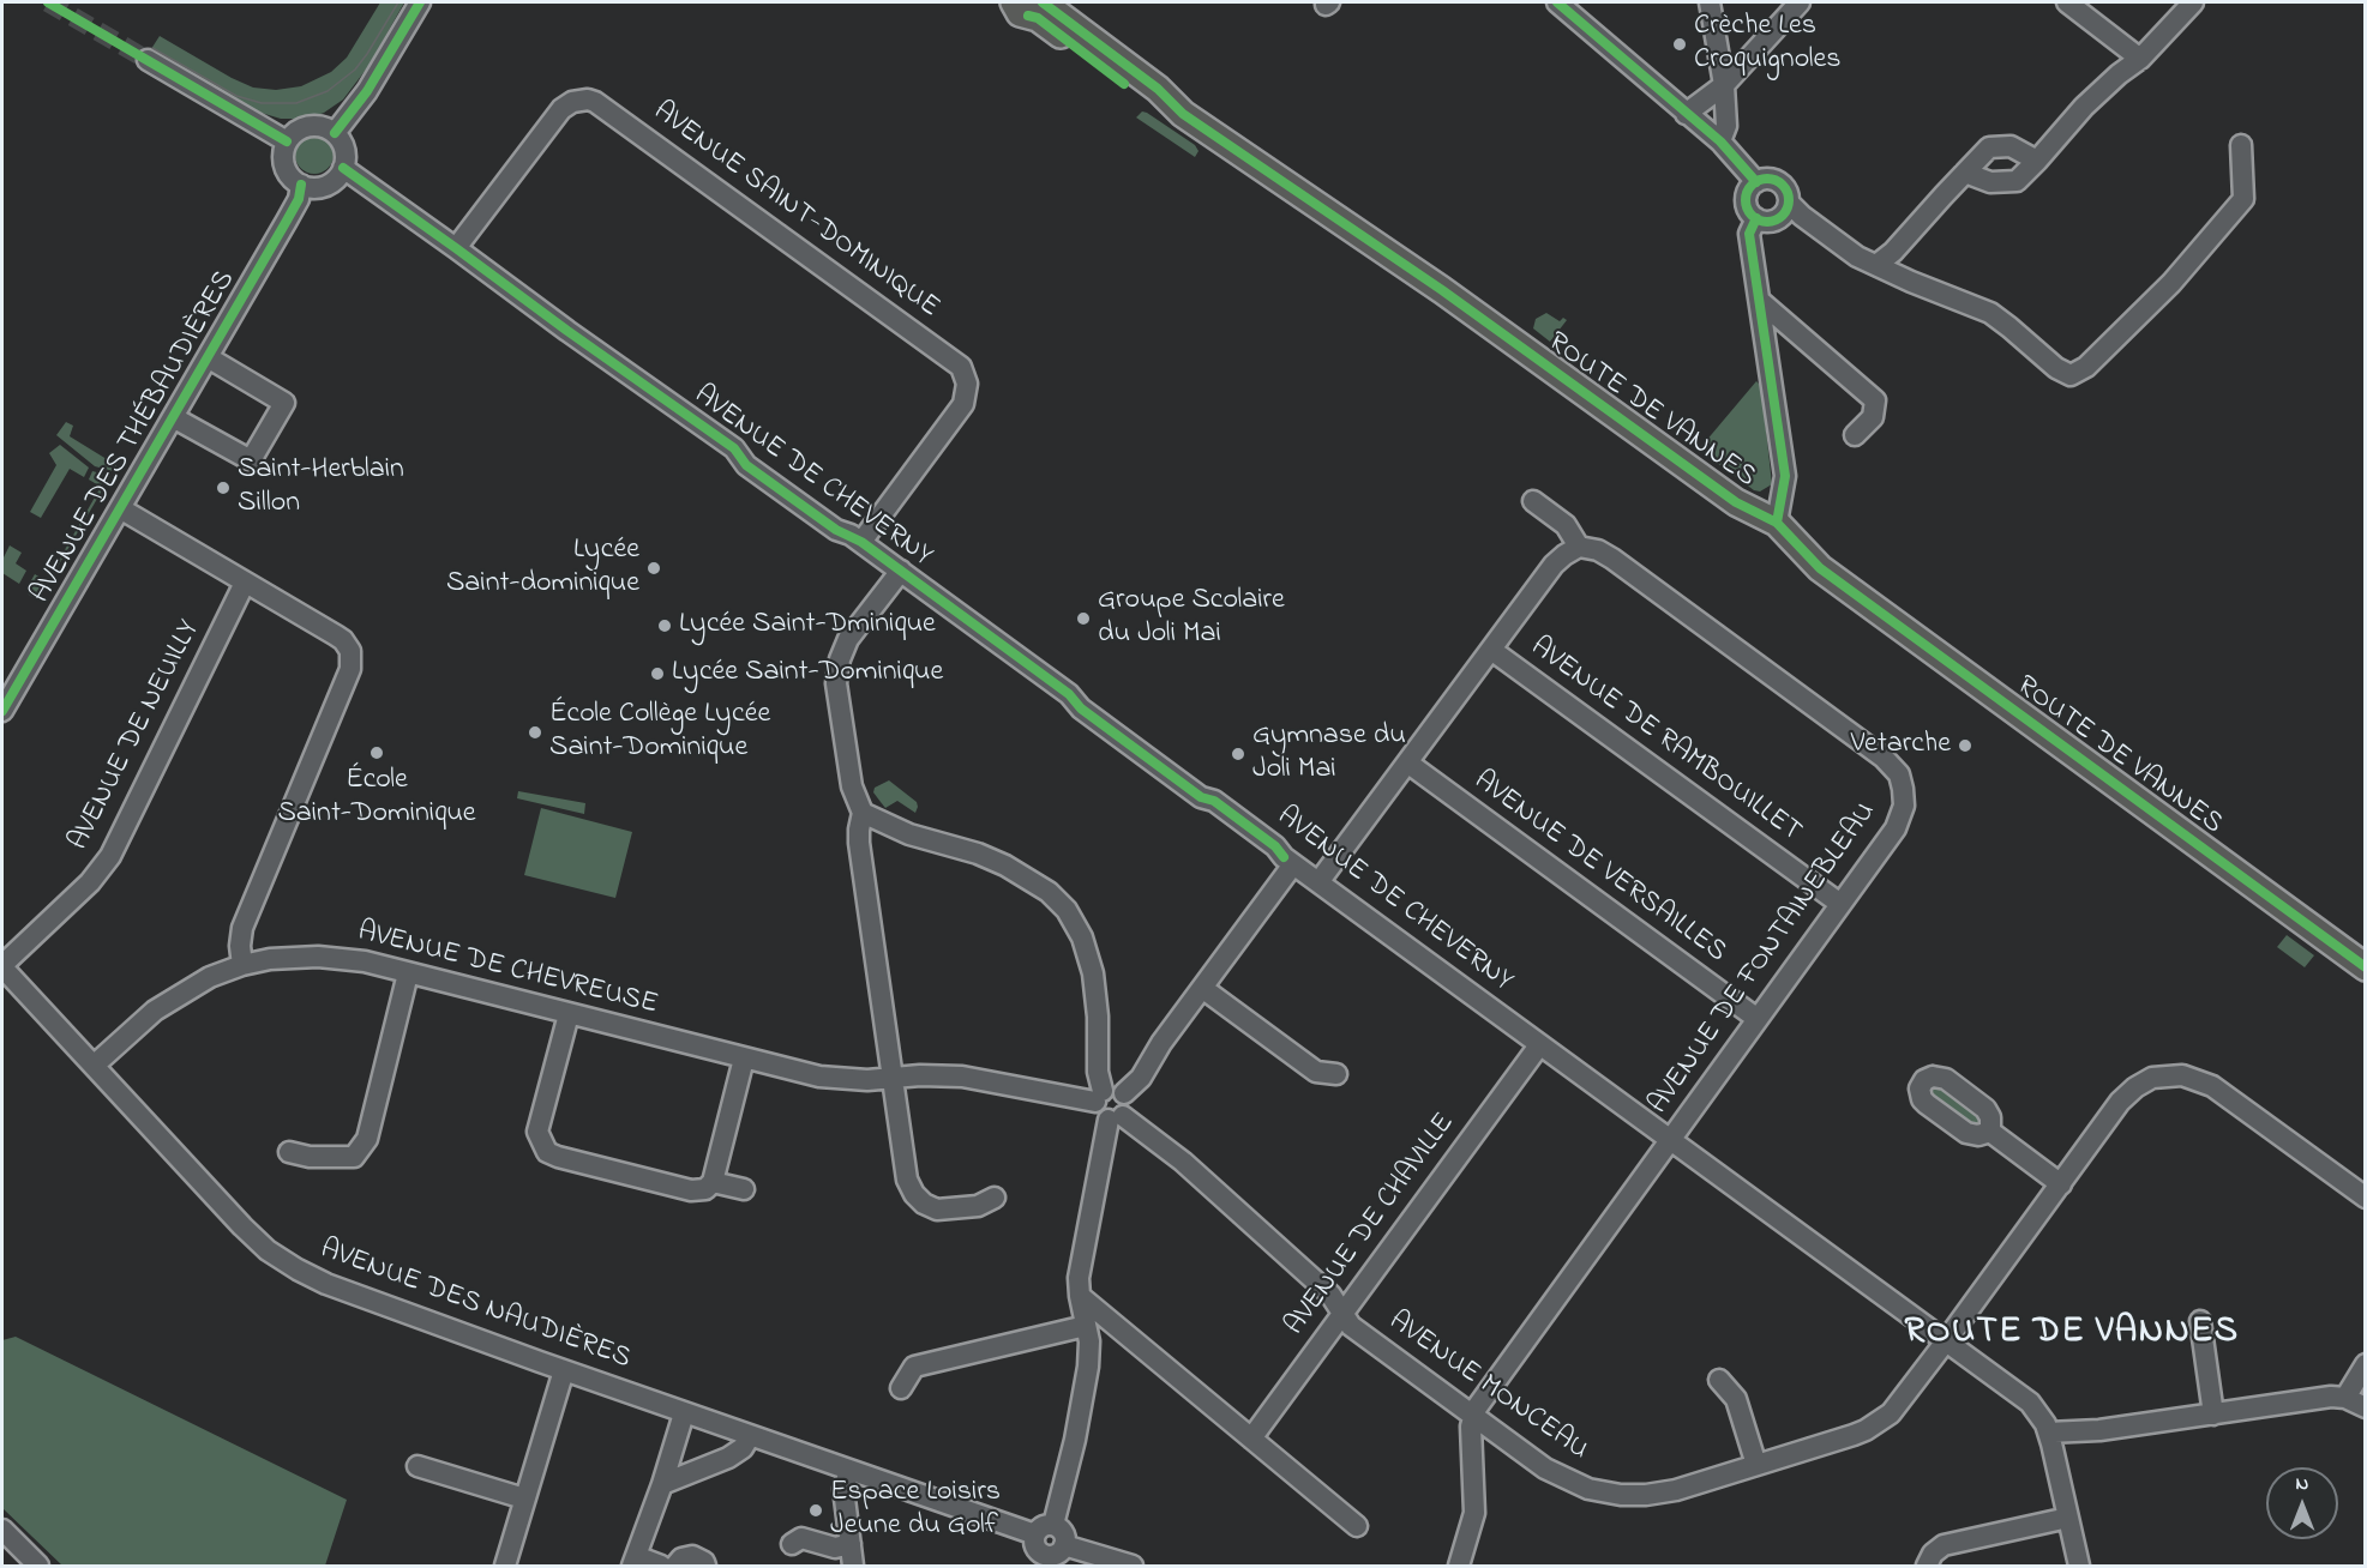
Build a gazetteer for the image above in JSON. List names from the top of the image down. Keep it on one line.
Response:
{"streets":{"main road":["ROUTE DE VANNES"],"street":["AVENUE SAINT-DOMINIQUE","AVENUE DES THÉBAUDIÈRES","AVENUE DE CHEVERNY","AVENUE DE NEUILLY","AVENUE DE RAMBOUILLET","AVENUE DE VERSAILLES","AVENUE DE FONTAINEBLEAU","AVENUE DE CHEVREUSE","AVENUE DE CHAVILLE","AVENUE DES NAUDIÈRES","AVENUE MONCEAU"]},"crossings":[["AVENUE SAINT-DOMINIQUE","AVENUE DE CHEVERNY"],["AVENUE DES THÉBAUDIÈRES","AVENUE DE CHEVERNY"],["AVENUE DE CHEVERNY","AVENUE DE FONTAINEBLEAU"],["AVENUE DE CHEVERNY","AVENUE DE CHAVILLE"],["AVENUE DE CHEVERNY","AVENUE MONCEAU"],["AVENUE DE NEUILLY","AVENUE DES NAUDIÈRES"],["AVENUE DE RAMBOUILLET","AVENUE DE FONTAINEBLEAU"],["AVENUE DE VERSAILLES","AVENUE DE FONTAINEBLEAU"],["AVENUE DE FONTAINEBLEAU","AVENUE MONCEAU"],["AVENUE DE CHEVREUSE","AVENUE DES NAUDIÈRES"],["AVENUE DE CHEVREUSE","AVENUE MONCEAU"],["AVENUE DE CHAVILLE","AVENUE MONCEAU"]],"districts":["ROUTE DE VANNES"],"places":["Crèche Les Croquignoles","Saint-Herblain Sillon","Lycée Saint-dominique","Groupe Scolaire du Joli Mai","Lycée Saint-Dminique","Lycée Saint-Dominique","École Collège Lycée Saint-Dominique","Vetarche","École Saint-Dominique","Gymnase du Joli Mai","Espace Loisirs Jeune du Golf"],"north":"top"}
